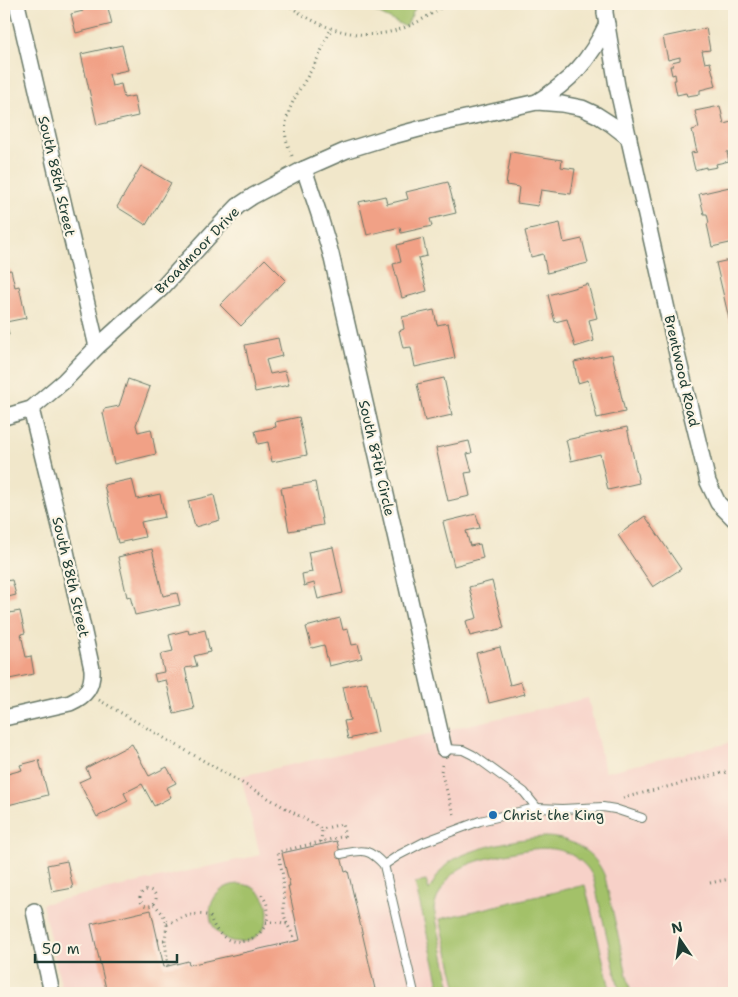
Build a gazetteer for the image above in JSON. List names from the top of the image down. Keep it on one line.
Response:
{"streets":{"street":["South 88th Street","Broadmoor Drive","Brentwood Road","South 87th Circle"]},"crossings":[["South 88th Street","Broadmoor Drive"],["Broadmoor Drive","Brentwood Road"],["Broadmoor Drive","South 87th Circle"]],"places":["Christ the King"],"scale_bar":"50 m","north":"top"}
